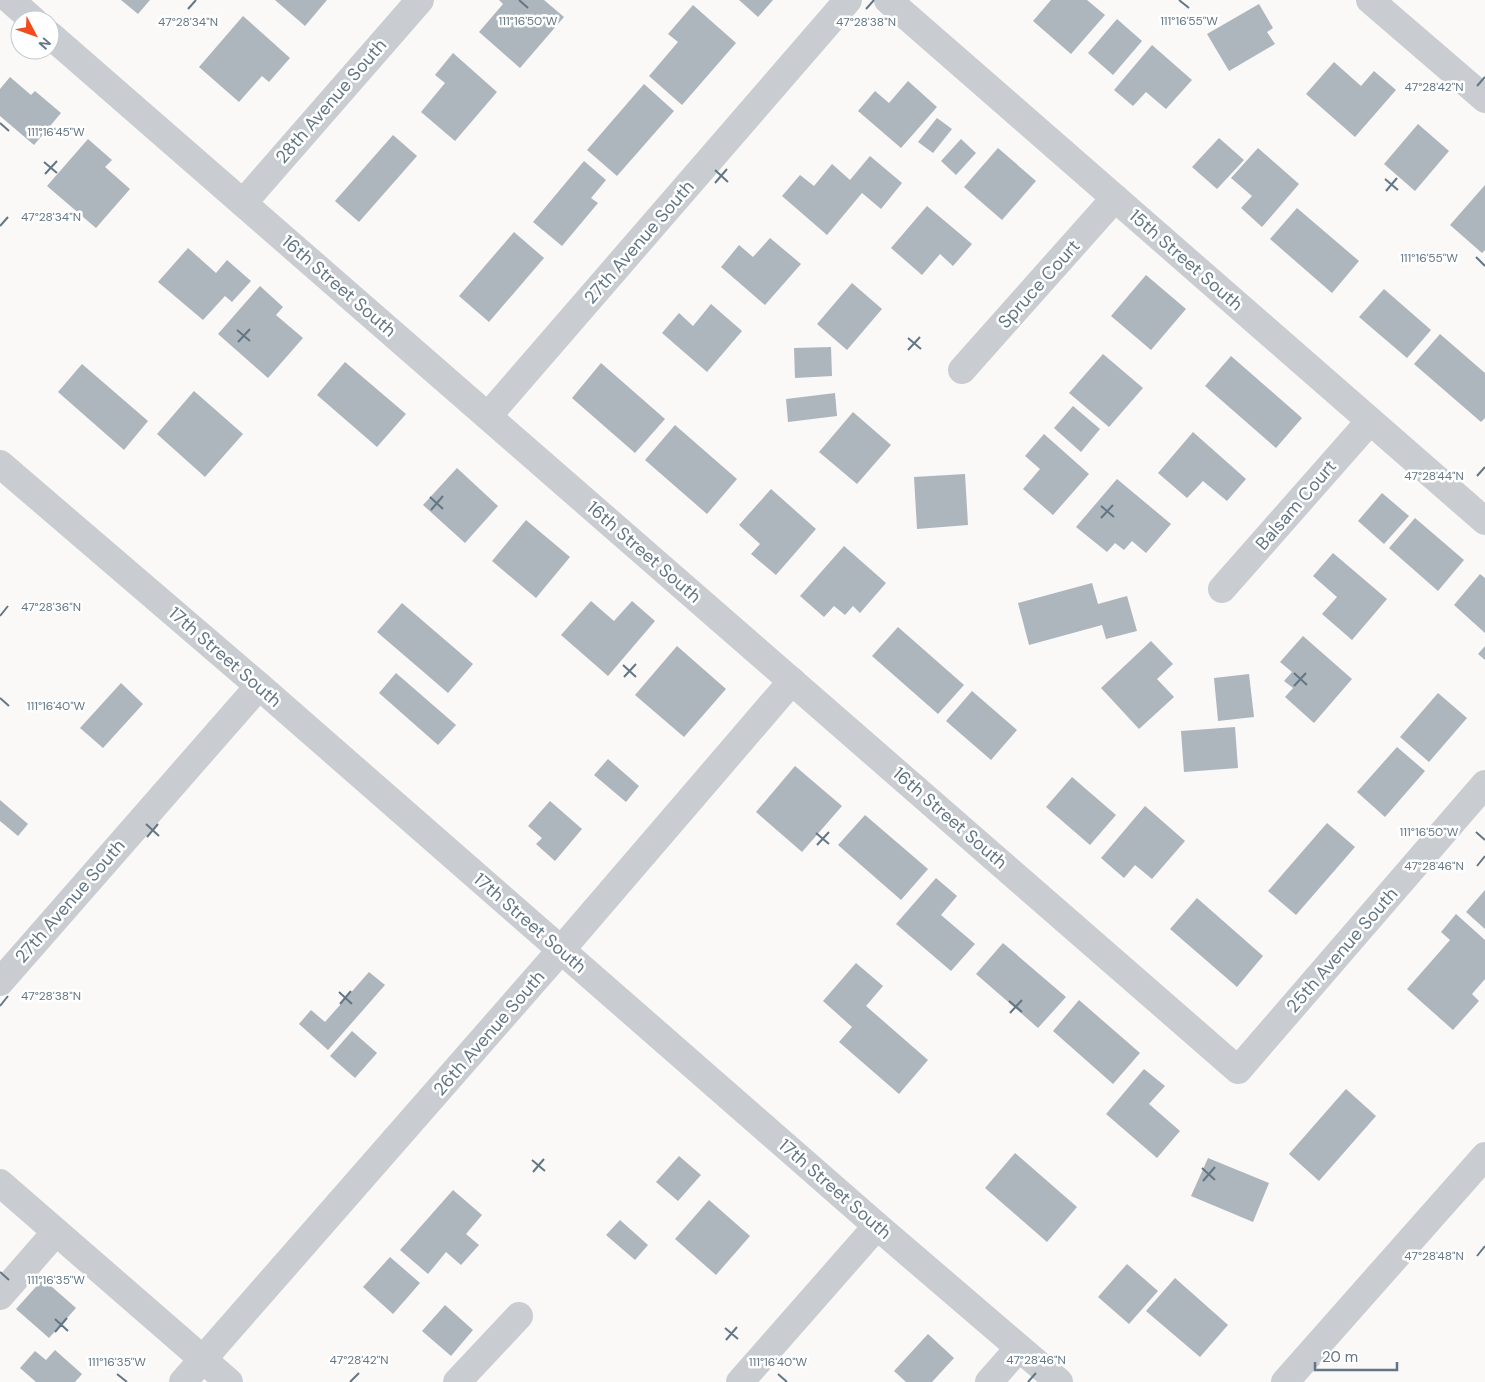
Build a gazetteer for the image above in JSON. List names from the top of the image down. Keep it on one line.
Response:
{"streets":{"street":["28th Avenue South","27th Avenue South","15th Street South","Spruce Court","16th Street South","Balsam Court","17th Street South","25th Avenue South","26th Avenue South"]},"crossings":[["28th Avenue South","16th Street South"],["27th Avenue South","16th Street South"],["27th Avenue South","17th Street South"],["15th Street South","Spruce Court"],["15th Street South","Balsam Court"],["16th Street South","25th Avenue South"],["16th Street South","26th Avenue South"],["17th Street South","26th Avenue South"]],"scale_bar":"20 m","north":"bottom right","coordinates":["111°16'50\"W","111°16'55\"W","47°28'38\"N","47°28'34\"N","47°28'42\"N","111°16'45\"W","47°28'44\"N","47°28'36\"N","111°16'40\"W","47°28'46\"N","47°28'48\"N","111°16'35\"W"]}
